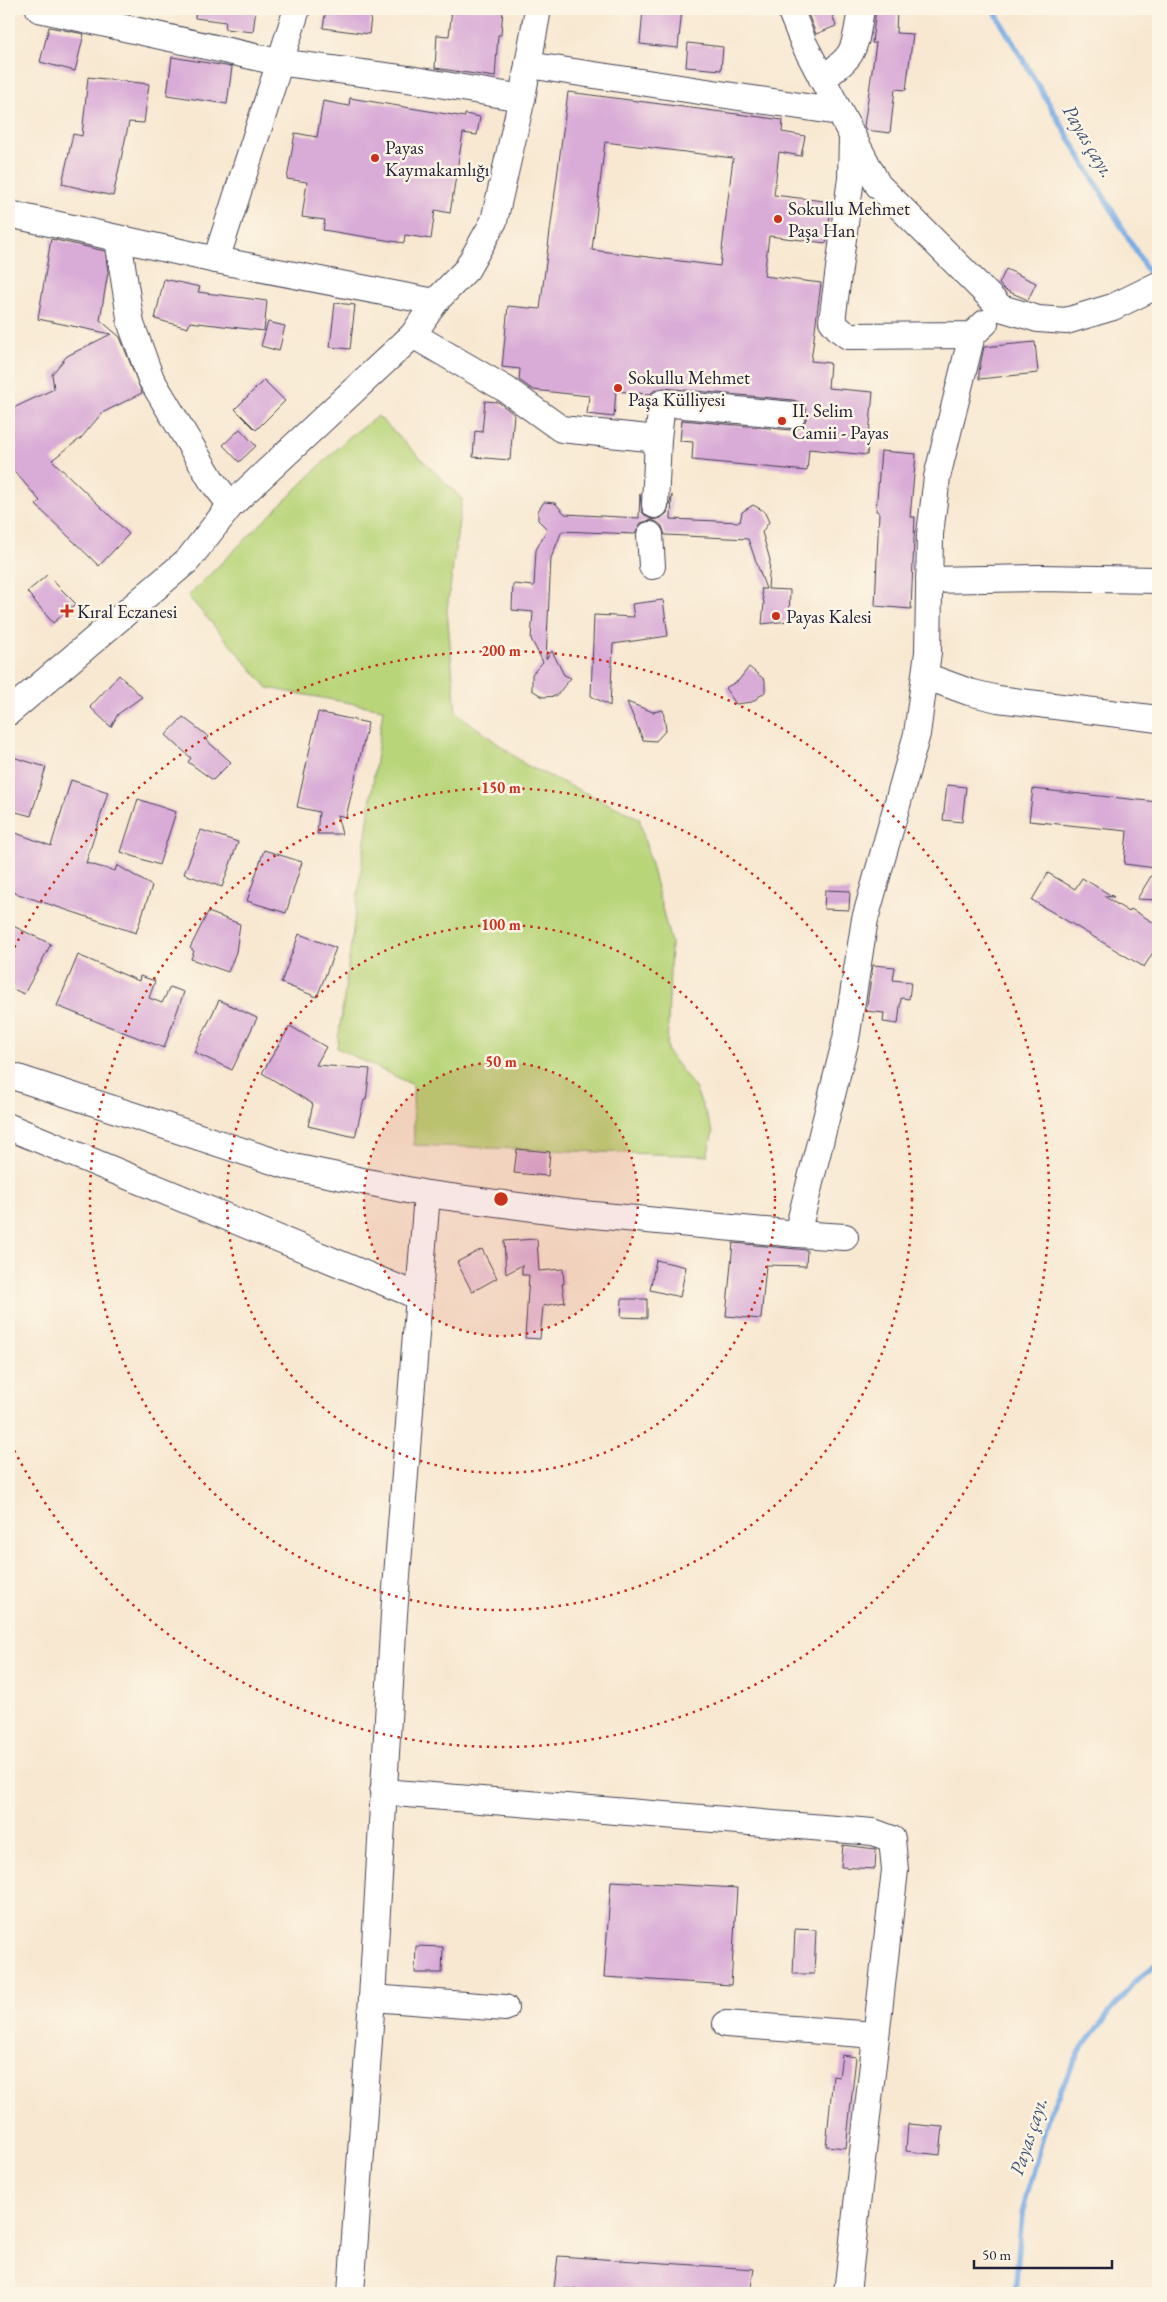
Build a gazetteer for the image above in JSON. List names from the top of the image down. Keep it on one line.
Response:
{"water":["Payas çayı."],"places":{"other":["Payas Kaymakamlığı","Sokullu Mehmet Paşa Han","Sokullu Mehmet Paşa Külliyesi","II. Selim Camii - Payas","Payas Kalesi"],"health":["Kıral Eczanesi"]},"scale_bar":"50 m","rings":["200 m","150 m","100 m","50 m"]}
